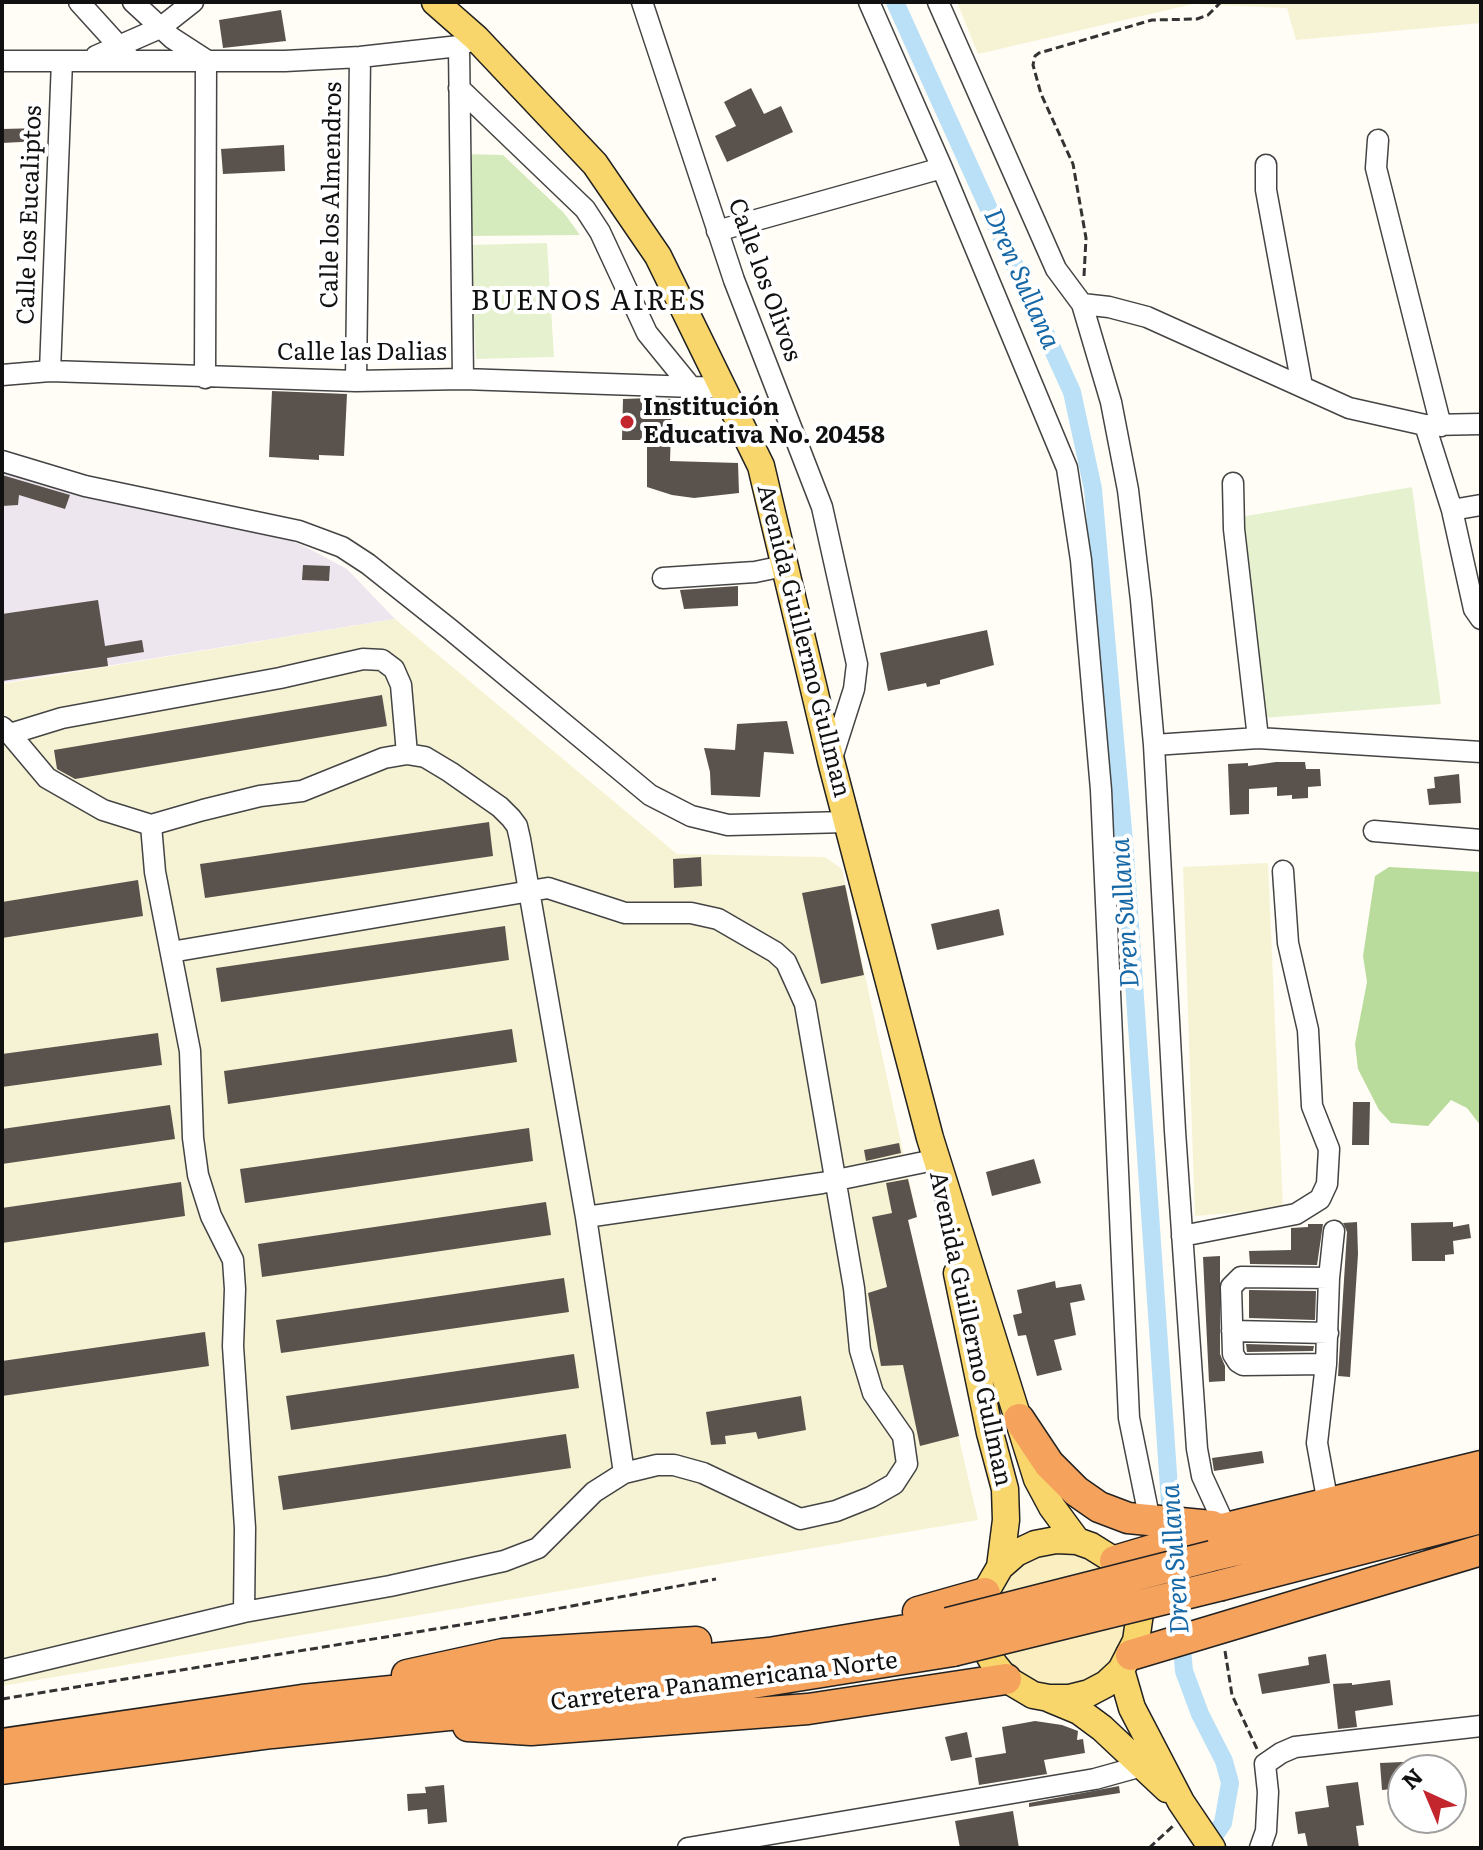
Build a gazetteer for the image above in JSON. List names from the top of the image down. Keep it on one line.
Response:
{"streets":{"highway":["Carretera Panamericana Norte"],"main road":["Avenida Guillermo Gullman"],"street":["Calle los Almendros","Calle los Eucaliptos","Calle los Olivos","Calle las Dalias"]},"crossings":[["Calle los Almendros","Calle las Dalias"],["Calle los Eucaliptos","Calle las Dalias"],["Calle los Olivos","Avenida Guillermo Gullman"],["Calle las Dalias","Avenida Guillermo Gullman"]],"districts":["BUENOS AIRES"],"water":["Dren Sullana"],"places":["Institución Educativa No. 20458"],"north":"top left"}
